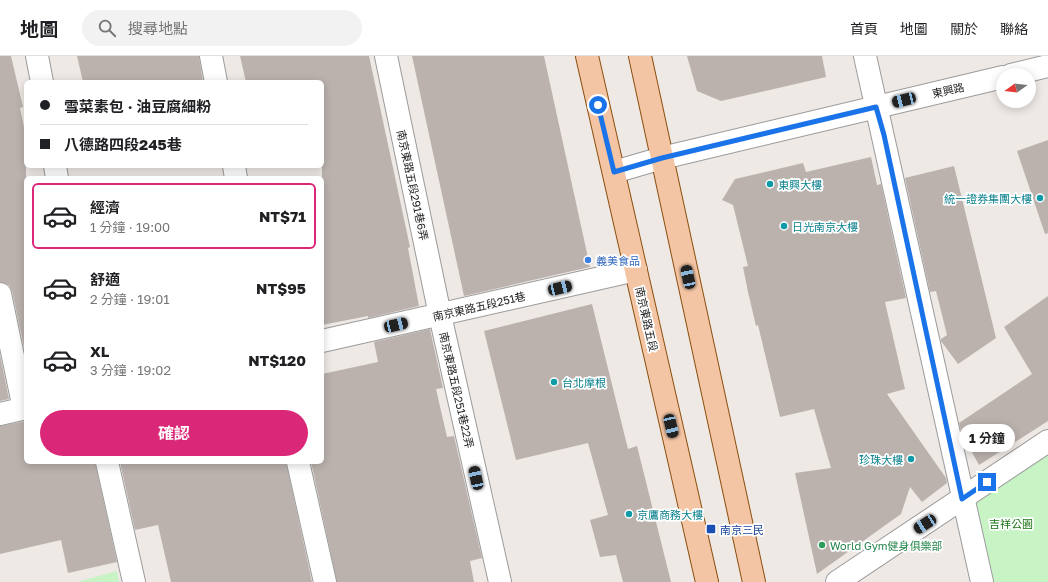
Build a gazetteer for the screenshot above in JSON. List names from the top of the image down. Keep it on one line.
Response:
{"streets":{"main road":["南京東路五段"],"street":["東興路","南京東路五段291巷6弄","南京東路五段251巷","南京東路五段251巷22弄"]},"crossings":[["東興路","南京東路五段"],["南京東路五段291巷6弄","南京東路五段251巷"],["南京東路五段291巷6弄","南京東路五段251巷22弄"],["南京東路五段251巷","南京東路五段"],["南京東路五段251巷","南京東路五段251巷22弄"]],"parks":["吉祥公園"],"places":{"other":["東興大樓","統一證券集團大樓","日光南京大樓","義美食品","台北摩根","珍珠大樓","京鷹商務大樓","World Gym健身俱樂部"],"transit":["南京三民"]},"north":"left","page":{"header":"地圖","search":"搜尋地點","nav":["首頁","地圖","關於","聯絡"],"banner":["雪菜素包 · 油豆腐細粉","八德路四段245巷"],"list":[{"name":"經濟","note":"1 分鐘 · 19:00","value":"NT$71"},{"name":"舒適","note":"2 分鐘 · 19:01","value":"NT$95"},{"name":"XL","note":"3 分鐘 · 19:02","value":"NT$120"}],"buttons":"確認","bubble":"1 分鐘"}}
